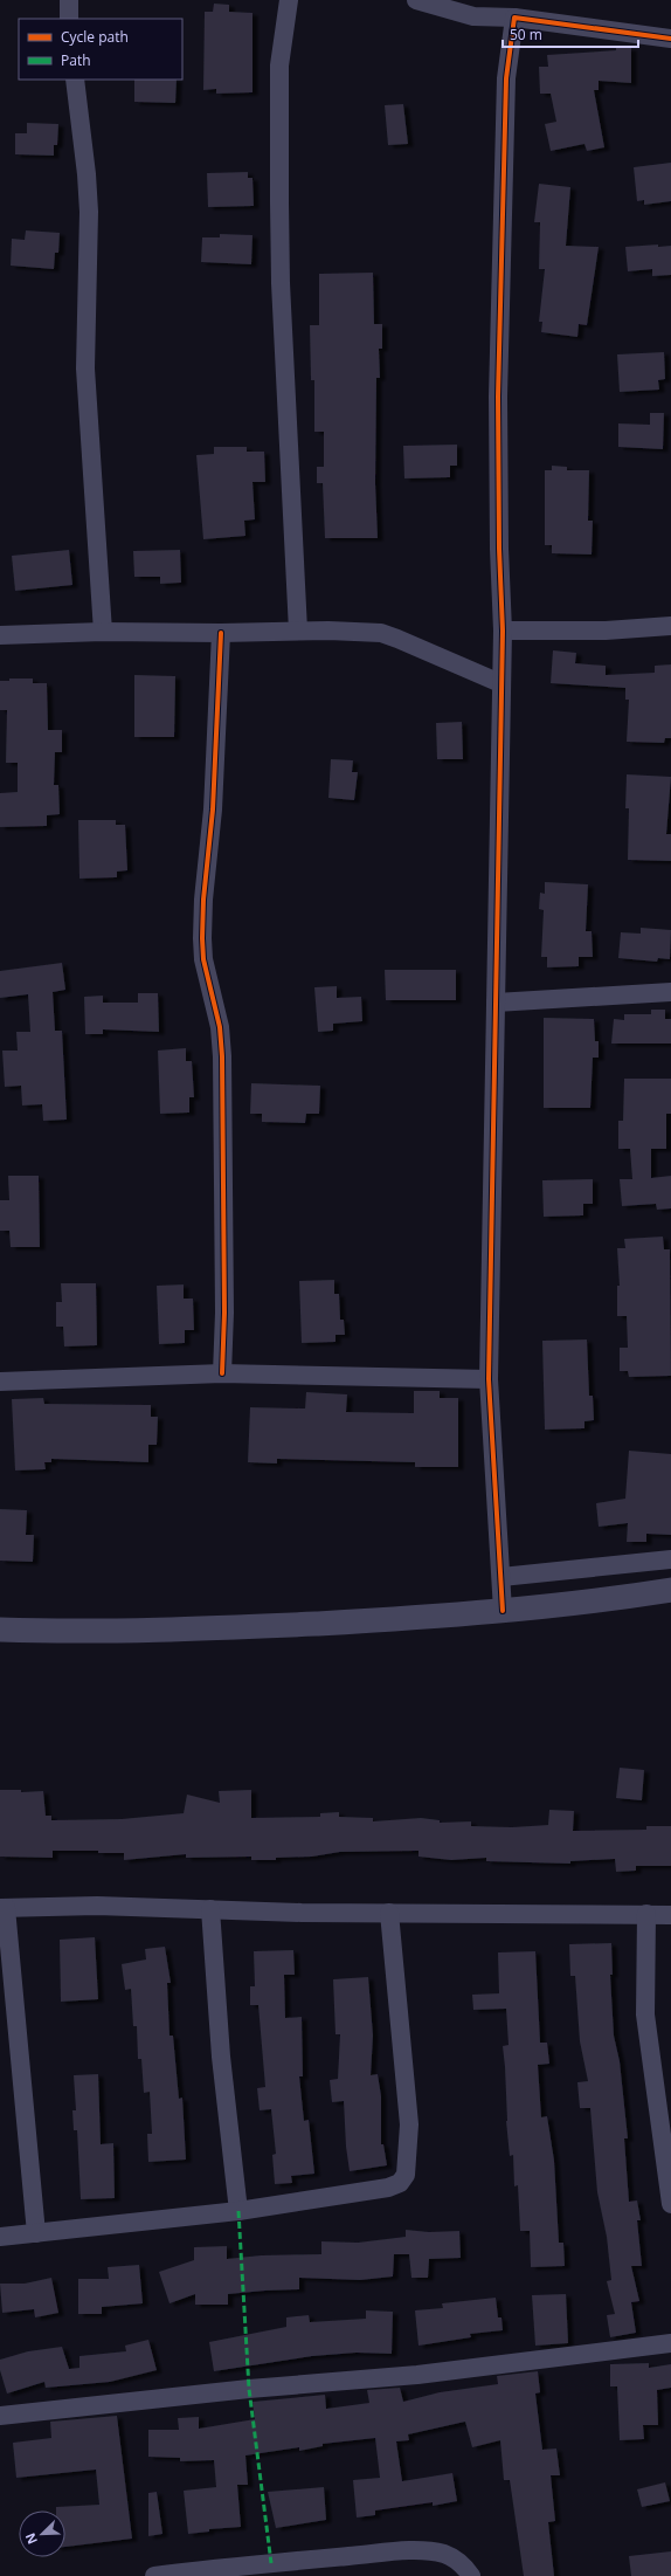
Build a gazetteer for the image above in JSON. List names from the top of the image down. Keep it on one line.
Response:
{"legend":["Cycle path","Path"],"scale_bar":"50 m","north":"bottom left"}
